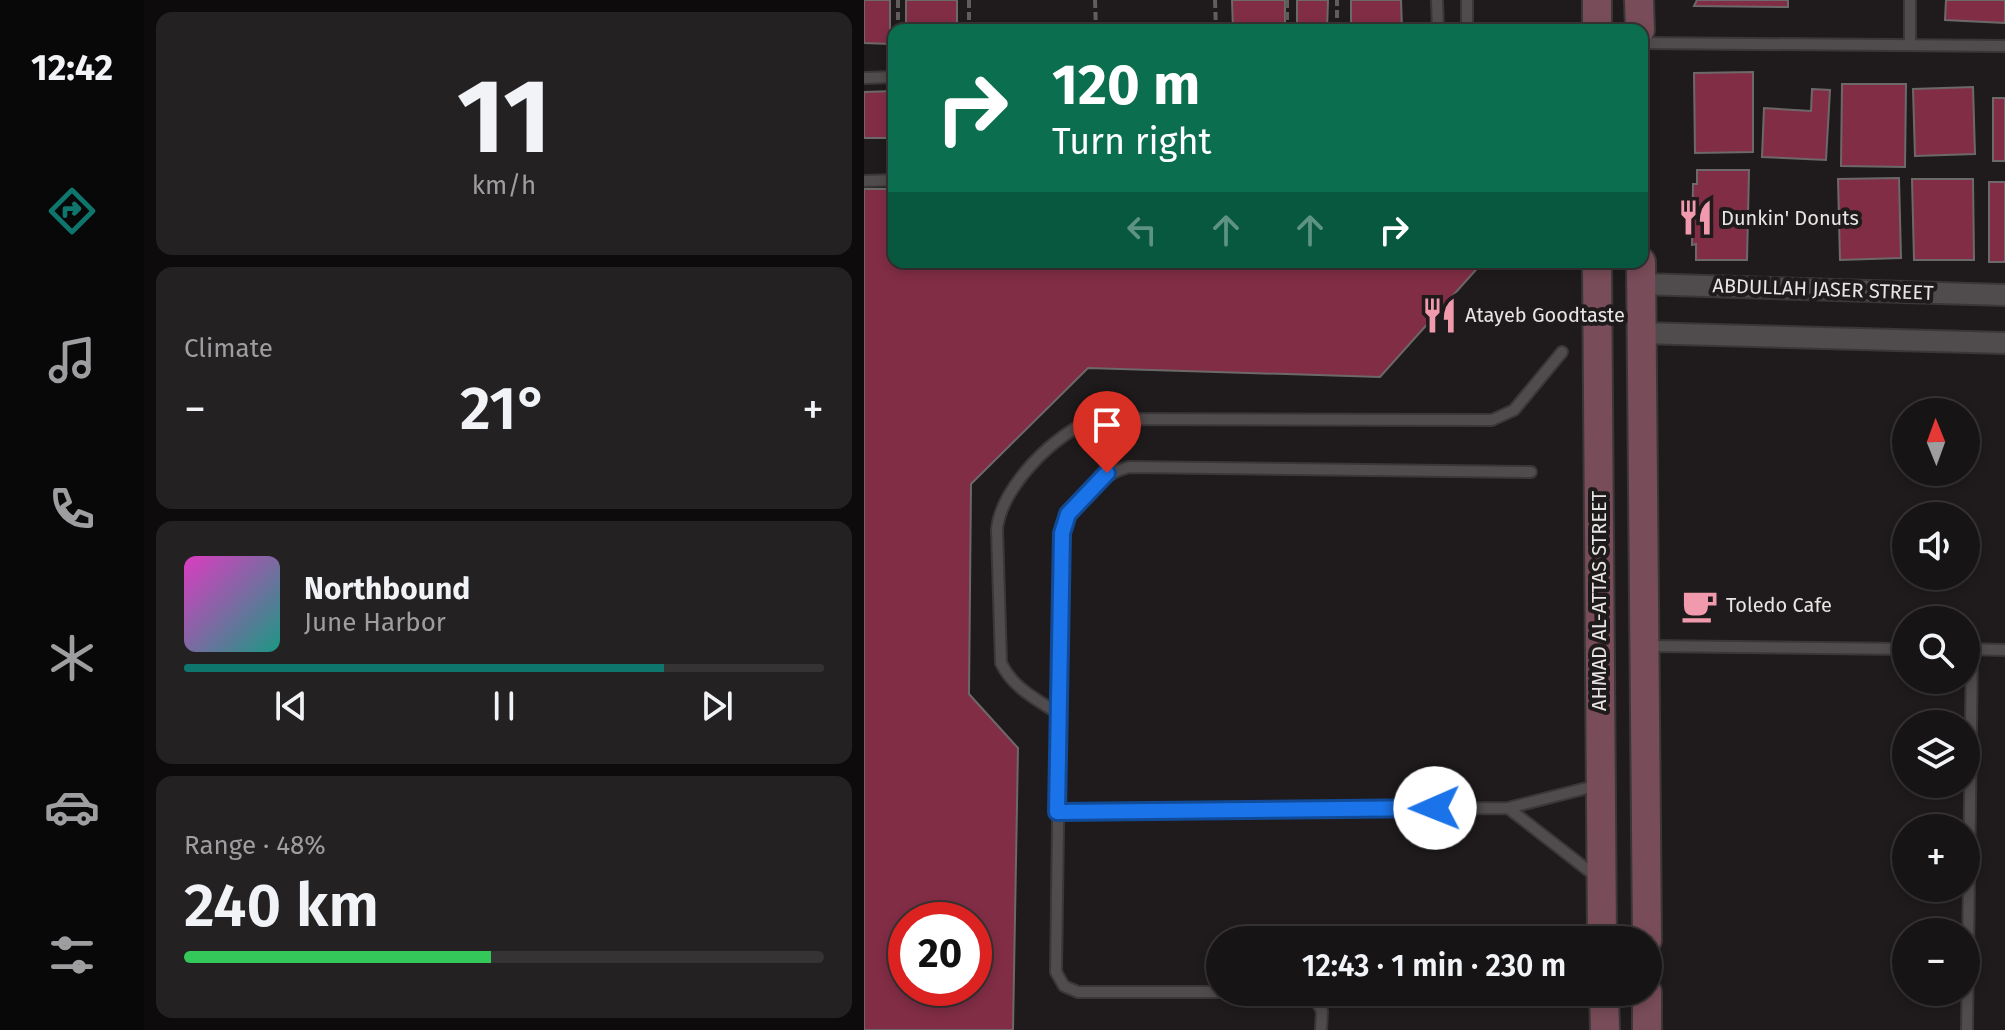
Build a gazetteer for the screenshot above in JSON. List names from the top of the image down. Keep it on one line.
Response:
{"streets":{"street":["ABDULLAH JASER STREET","AHMAD AL-ATTAS STREET"]},"places":{"restaurant":["Dunkin' Donuts","Atayeb Goodtaste"],"cafe":["Toledo Cafe"]},"north":"top","page":{"tabs":"12:42","tile":[["11","km/h"],"Climate",["Range · 48%","240 km"]],"turn":["120 m","Turn right"],"heat":["−","21°","+"],"map_buttons":["+","−"],"song":["Northbound","June Harbor"],"limit":"20","trip":"12:43 · 1 min · 230 m"}}
